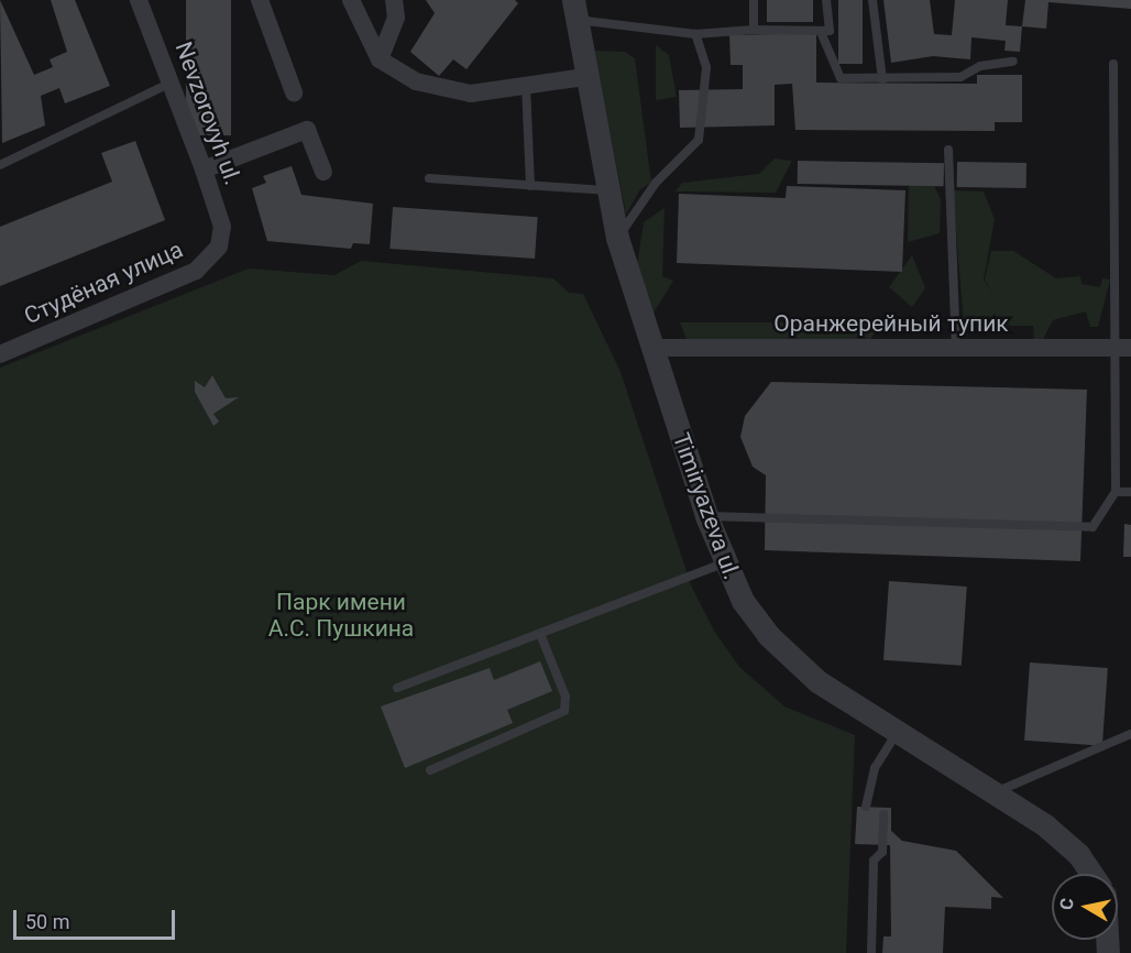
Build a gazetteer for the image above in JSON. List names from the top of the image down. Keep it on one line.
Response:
{"streets":{"street":["Nevzorovyh ul.","Студёная улица","Оранжерейный тупик","Timiryazeva ul."]},"crossings":[["Nevzorovyh ul.","Студёная улица"],["Оранжерейный тупик","Timiryazeva ul."]],"parks":["Парк имени А.С. Пушкина"],"scale_bar":"50 m","north":"left"}
